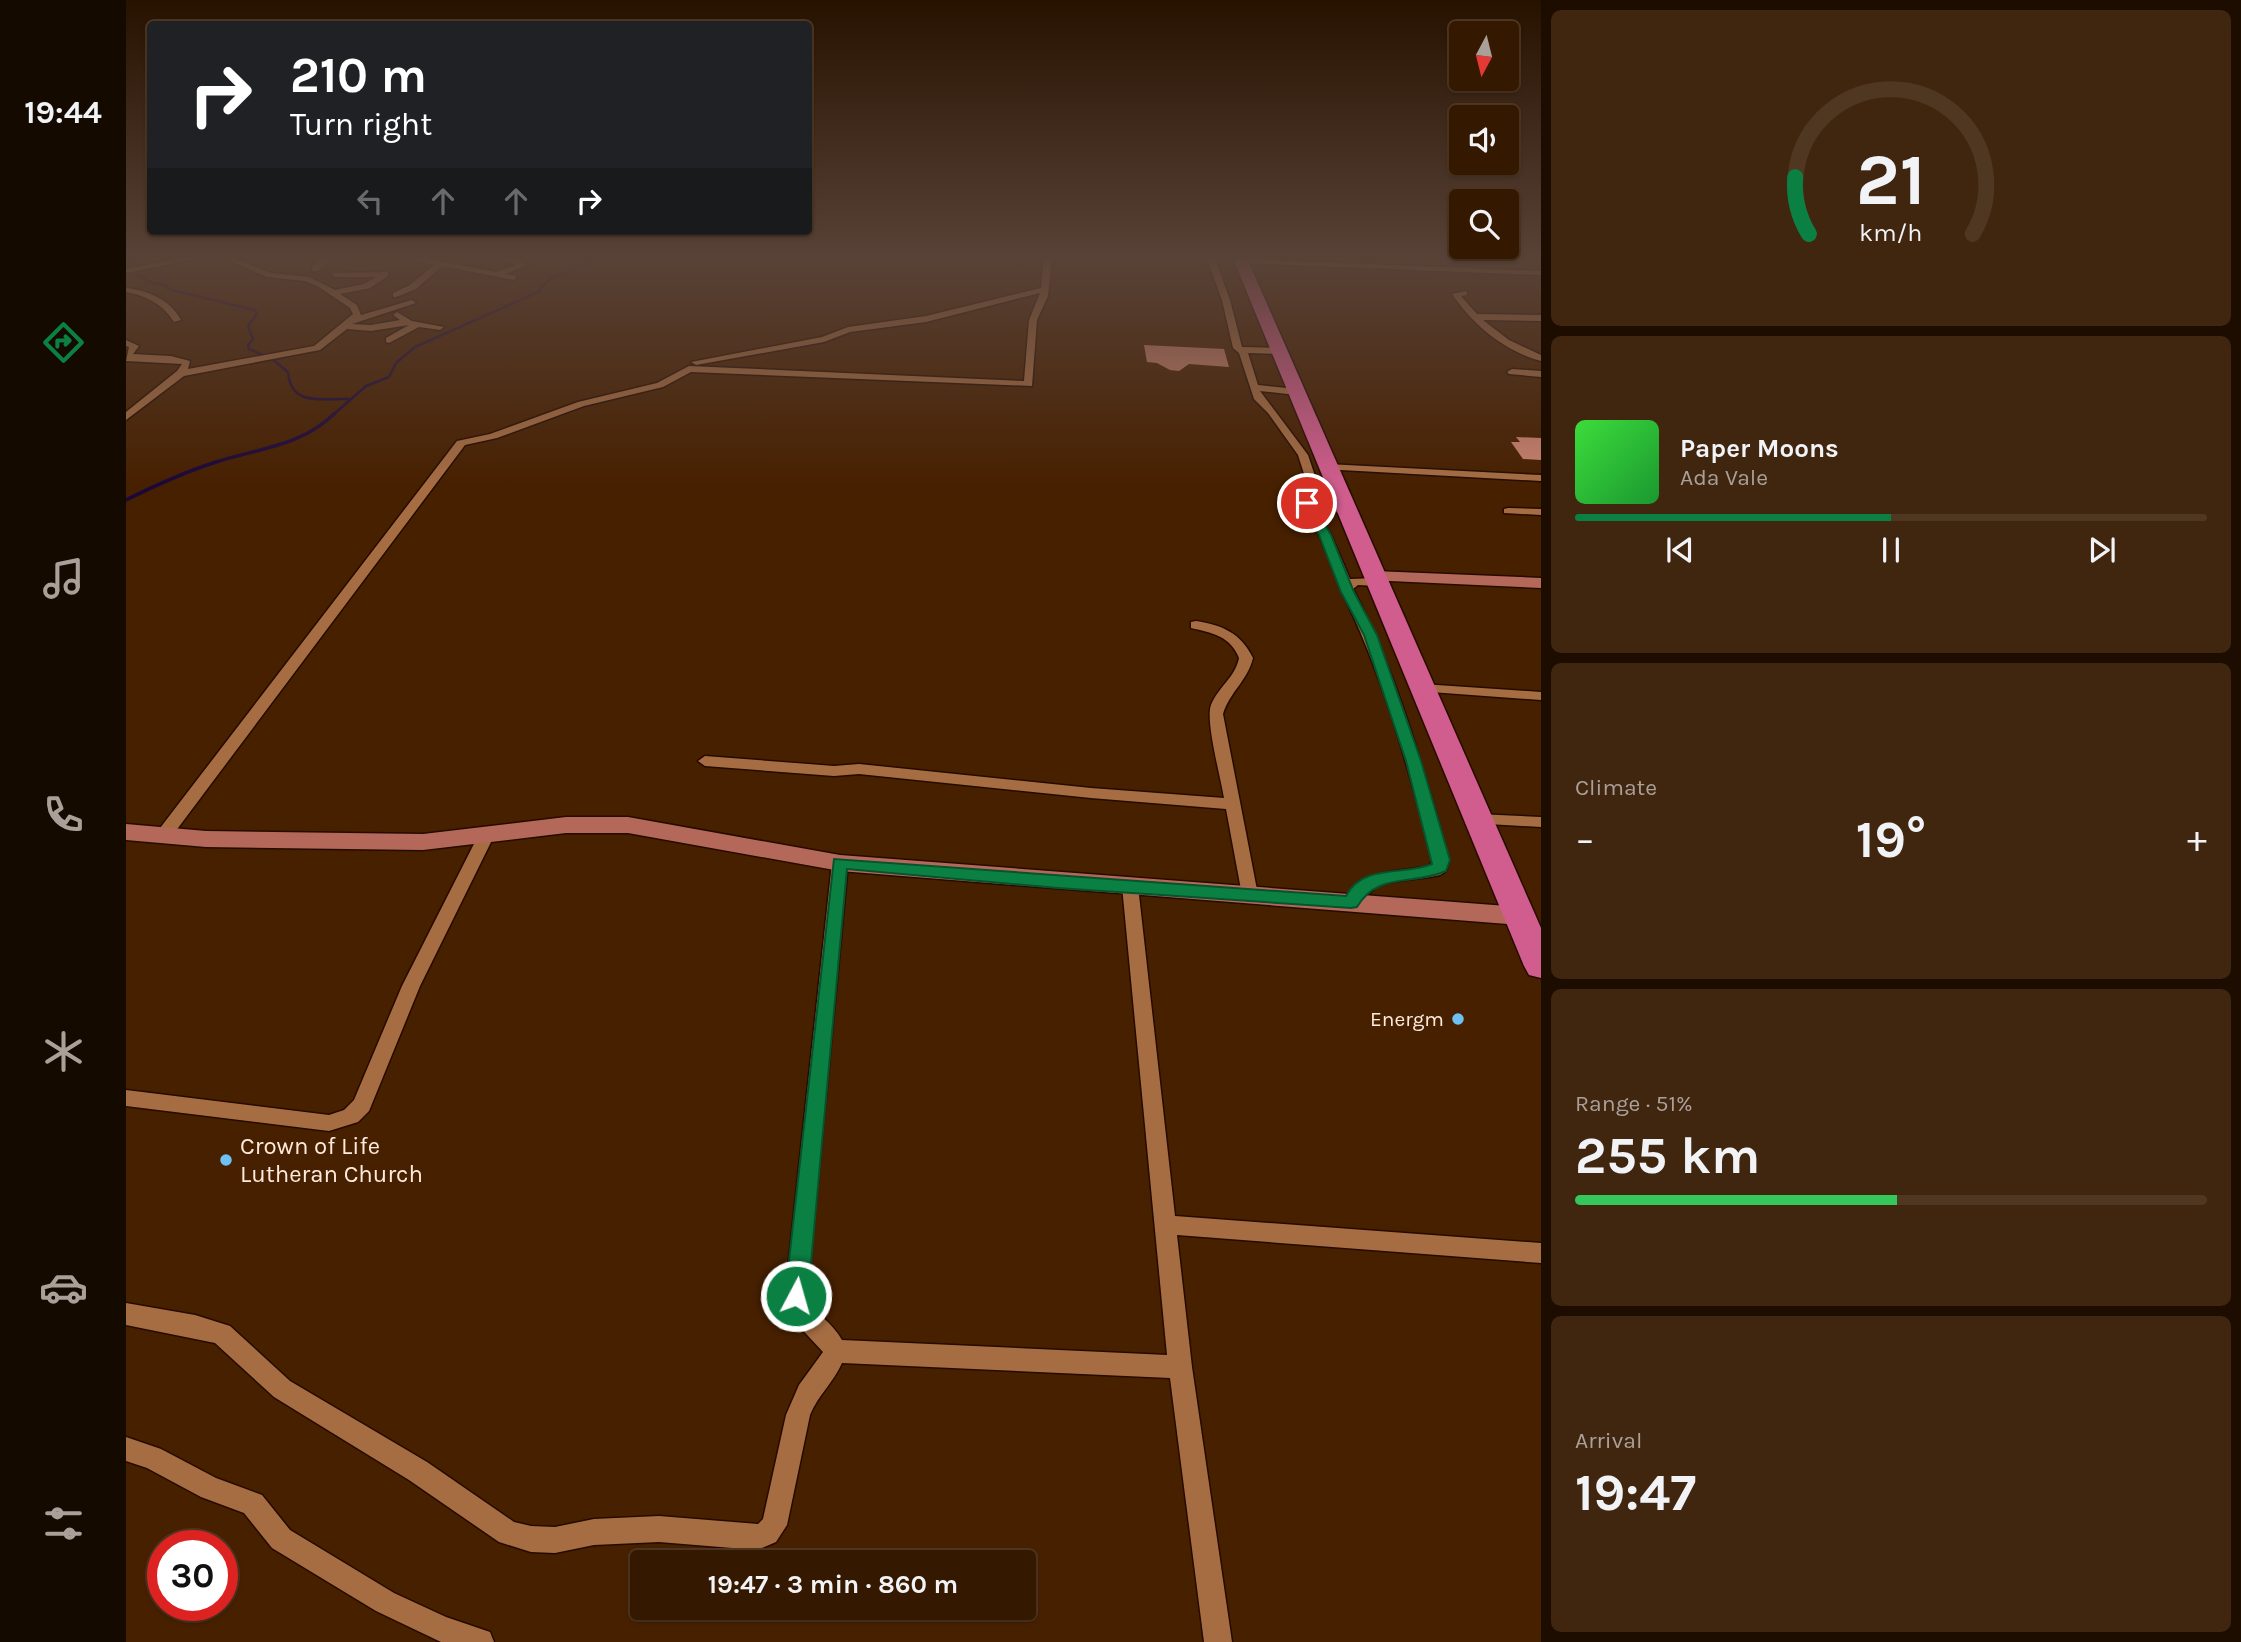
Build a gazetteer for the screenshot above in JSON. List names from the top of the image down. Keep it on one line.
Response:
{"places":["Energm","Crown of Life Lutheran Church"],"north":"bottom","page":{"tabs":"19:44","turn":["210 m","Turn right"],"song":["Paper Moons","Ada Vale"],"tile":["Climate",["Range · 51%","255 km"],["Arrival","19:47"]],"heat":["−","19°","+"],"limit":"30","trip":"19:47 · 3 min · 860 m","gauge":["21","km/h"]}}
